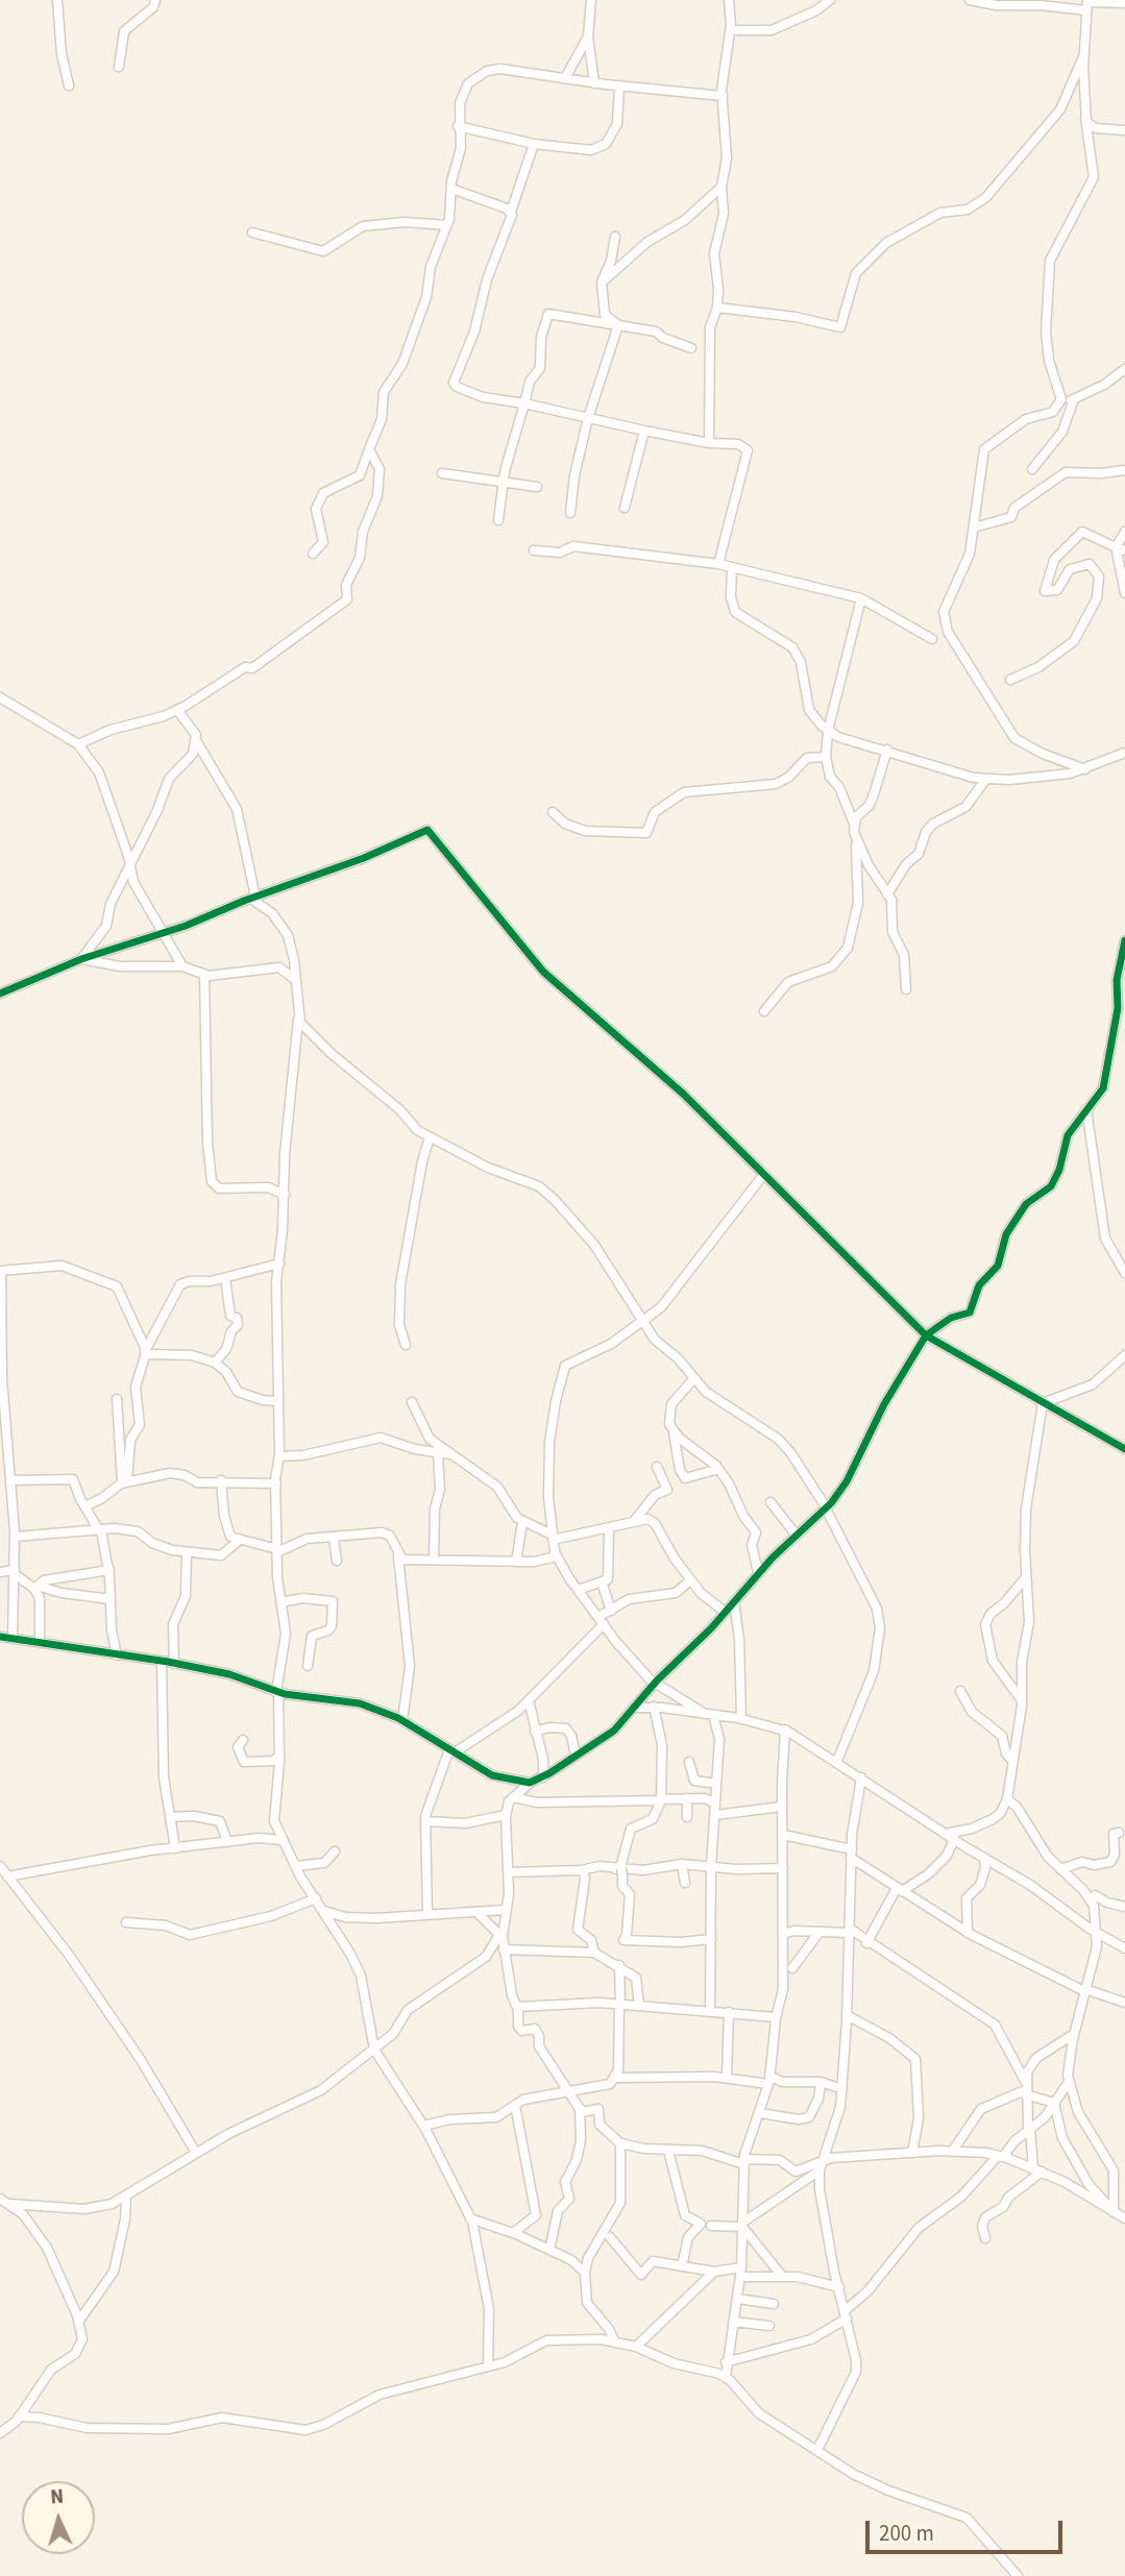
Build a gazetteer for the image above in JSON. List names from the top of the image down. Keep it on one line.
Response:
{"scale_bar":"200 m","north":"top"}
